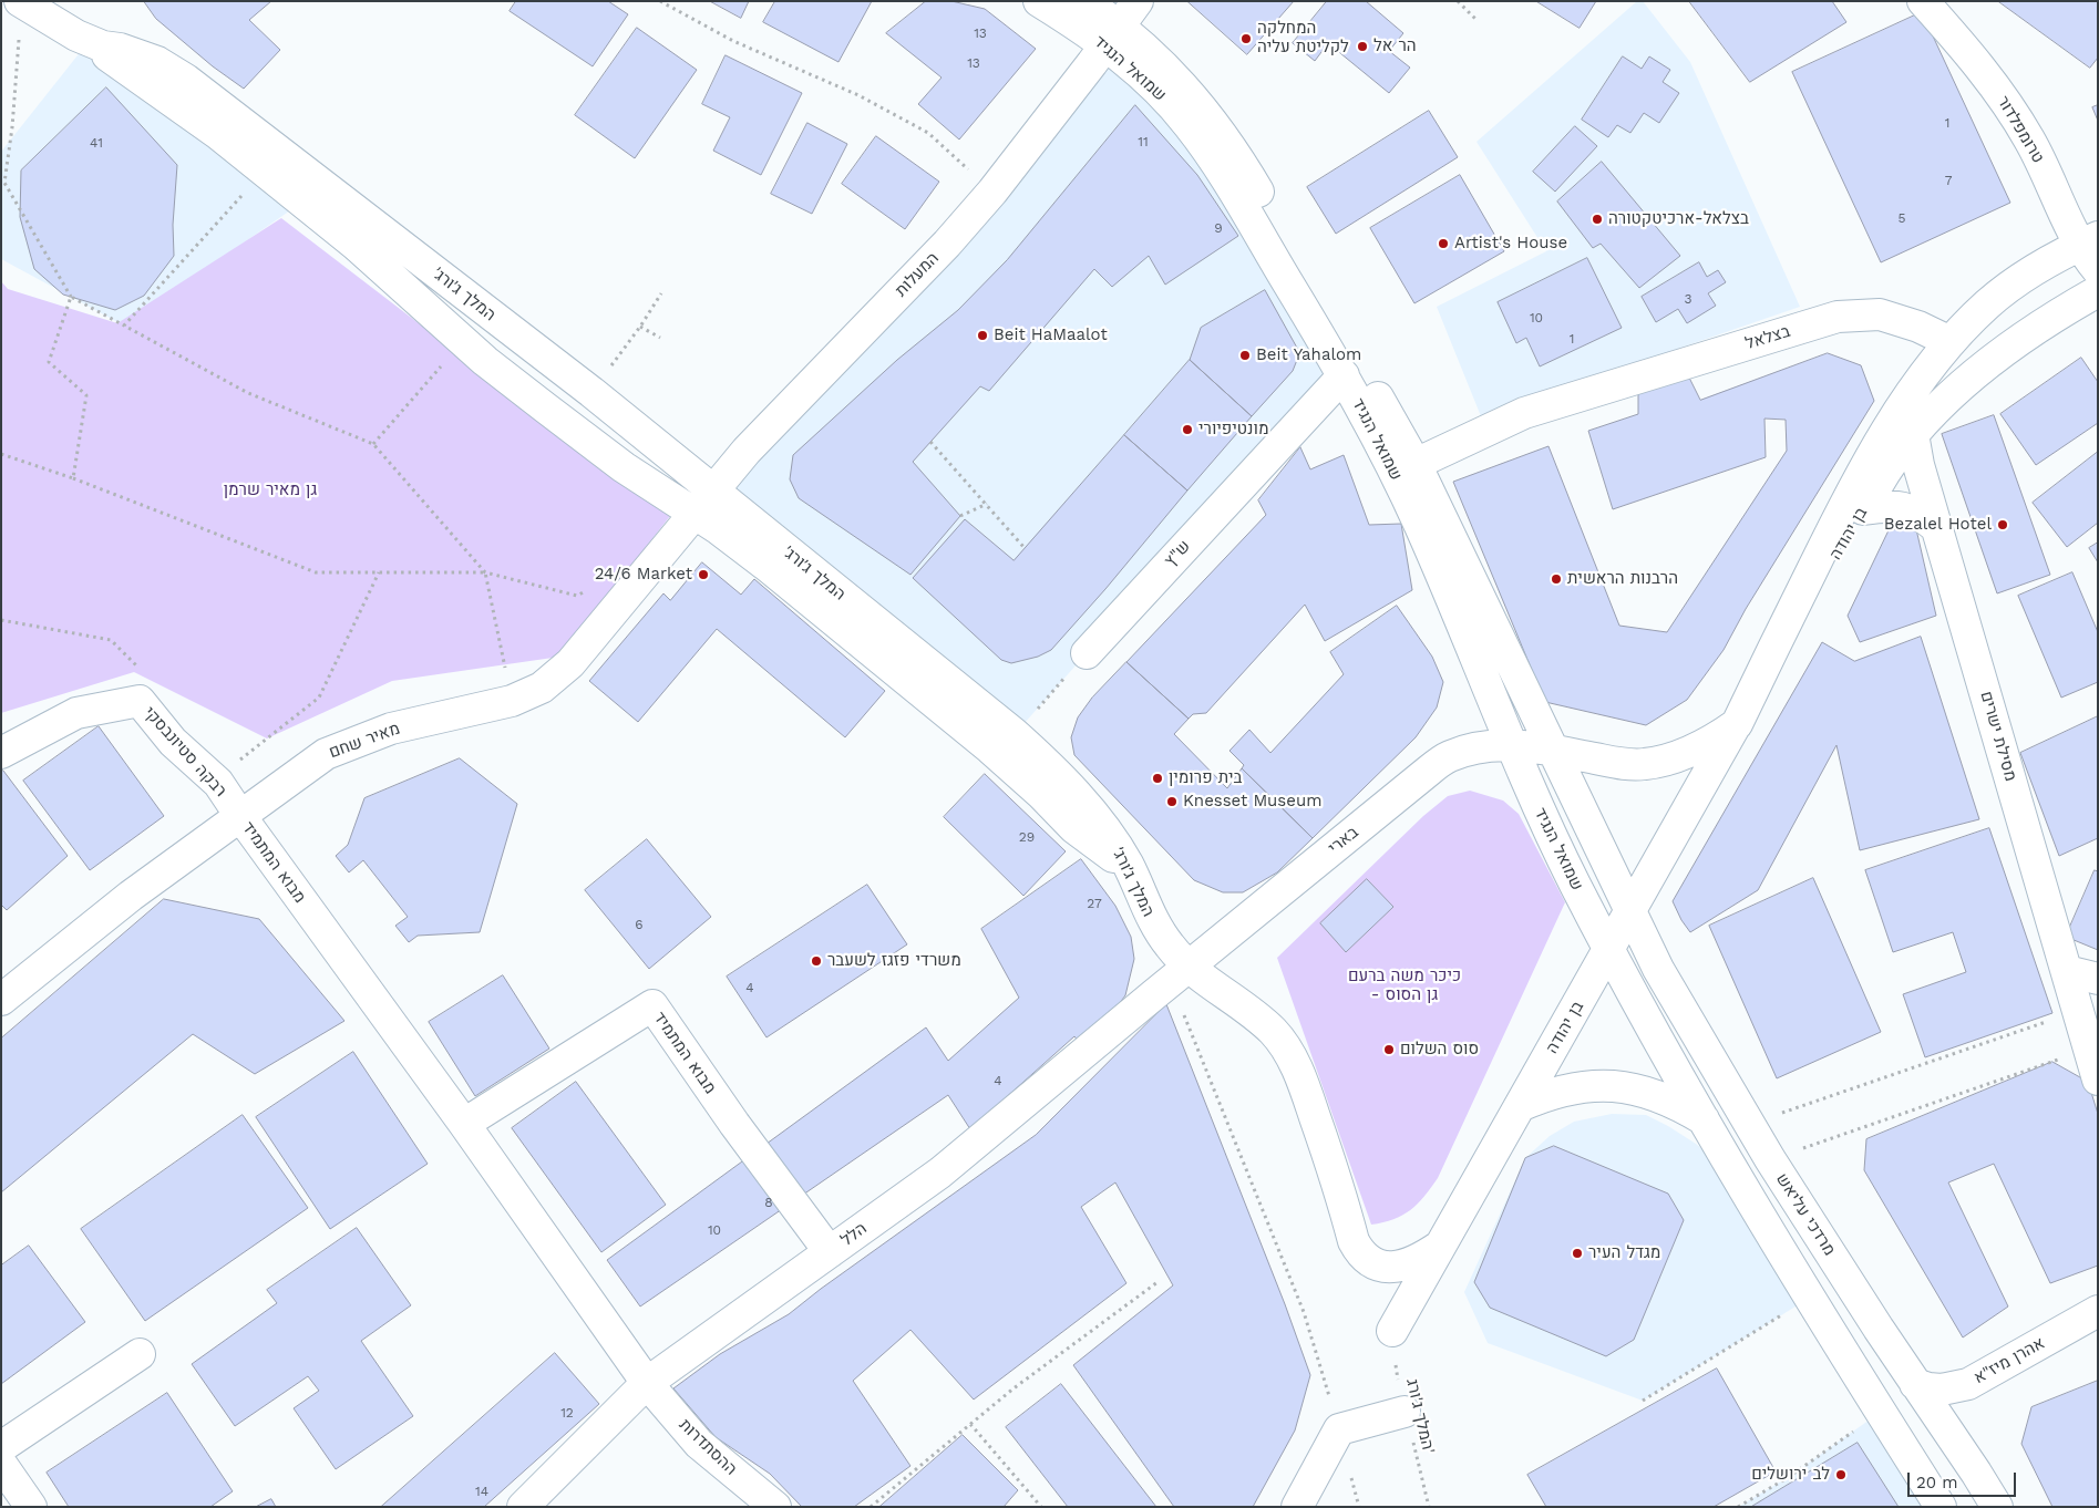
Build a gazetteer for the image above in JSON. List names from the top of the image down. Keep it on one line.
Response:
{"streets":{"street":["שמואל הנגיד","טרומפלדור","המעלות","המלך ג׳ורג׳","בצלאל","בן יהודה","ש\"ץ","מסילת ישרים","מאיר שחם","רבקה סטיונבסקי","בארי","מבוא המתמיד","מרדכי עליאש","הלל","אהרן מיז\"א","ההסתדרות"],"path":["המלך ג'ורג'"]},"crossings":[["שמואל הנגיד","המעלות"],["שמואל הנגיד","בצלאל"],["שמואל הנגיד","בן יהודה"],["שמואל הנגיד","ש\"ץ"],["שמואל הנגיד","בארי"],["שמואל הנגיד","מרדכי עליאש"],["המעלות","המלך ג׳ורג׳"],["המעלות","מאיר שחם"],["המלך ג׳ורג׳","בן יהודה"],["המלך ג׳ורג׳","מאיר שחם"],["המלך ג׳ורג׳","בארי"],["המלך ג׳ורג׳","הלל"],["בצלאל","בן יהודה"],["בן יהודה","מסילת ישרים"],["בן יהודה","בארי"],["בן יהודה","מרדכי עליאש"],["בן יהודה","המלך ג'ורג'"],["מאיר שחם","רבקה סטיונבסקי"],["מאיר שחם","מבוא המתמיד"],["רבקה סטיונבסקי","מבוא המתמיד"],["בארי","הלל"],["מבוא המתמיד","הלל"],["מבוא המתמיד","ההסתדרות"],["מרדכי עליאש","אהרן מיז\"א"],["הלל","ההסתדרות"]],"parks":["גן מאיר שרמן","כיכר משה ברעם - גן הסוס"],"places":["המחלקה לקליטת עליה","הר אל","בצלאל-ארכיטקטורה","Artist's House","Beit HaMaalot","Beit Yahalom","מונטיפיורי","Bezalel Hotel","24/6 Market","הרבנות הראשית","בית פרומין","Knesset Museum","משרדי פזגז לשעבר","סוס השלום","מגדל העיר","לב ירושלים"],"house_numbers":["13","13","1","11","41","7","5","9","3","10","1","29","27","6","4","4","8","10","12","14"],"scale_bar":"20 m"}
